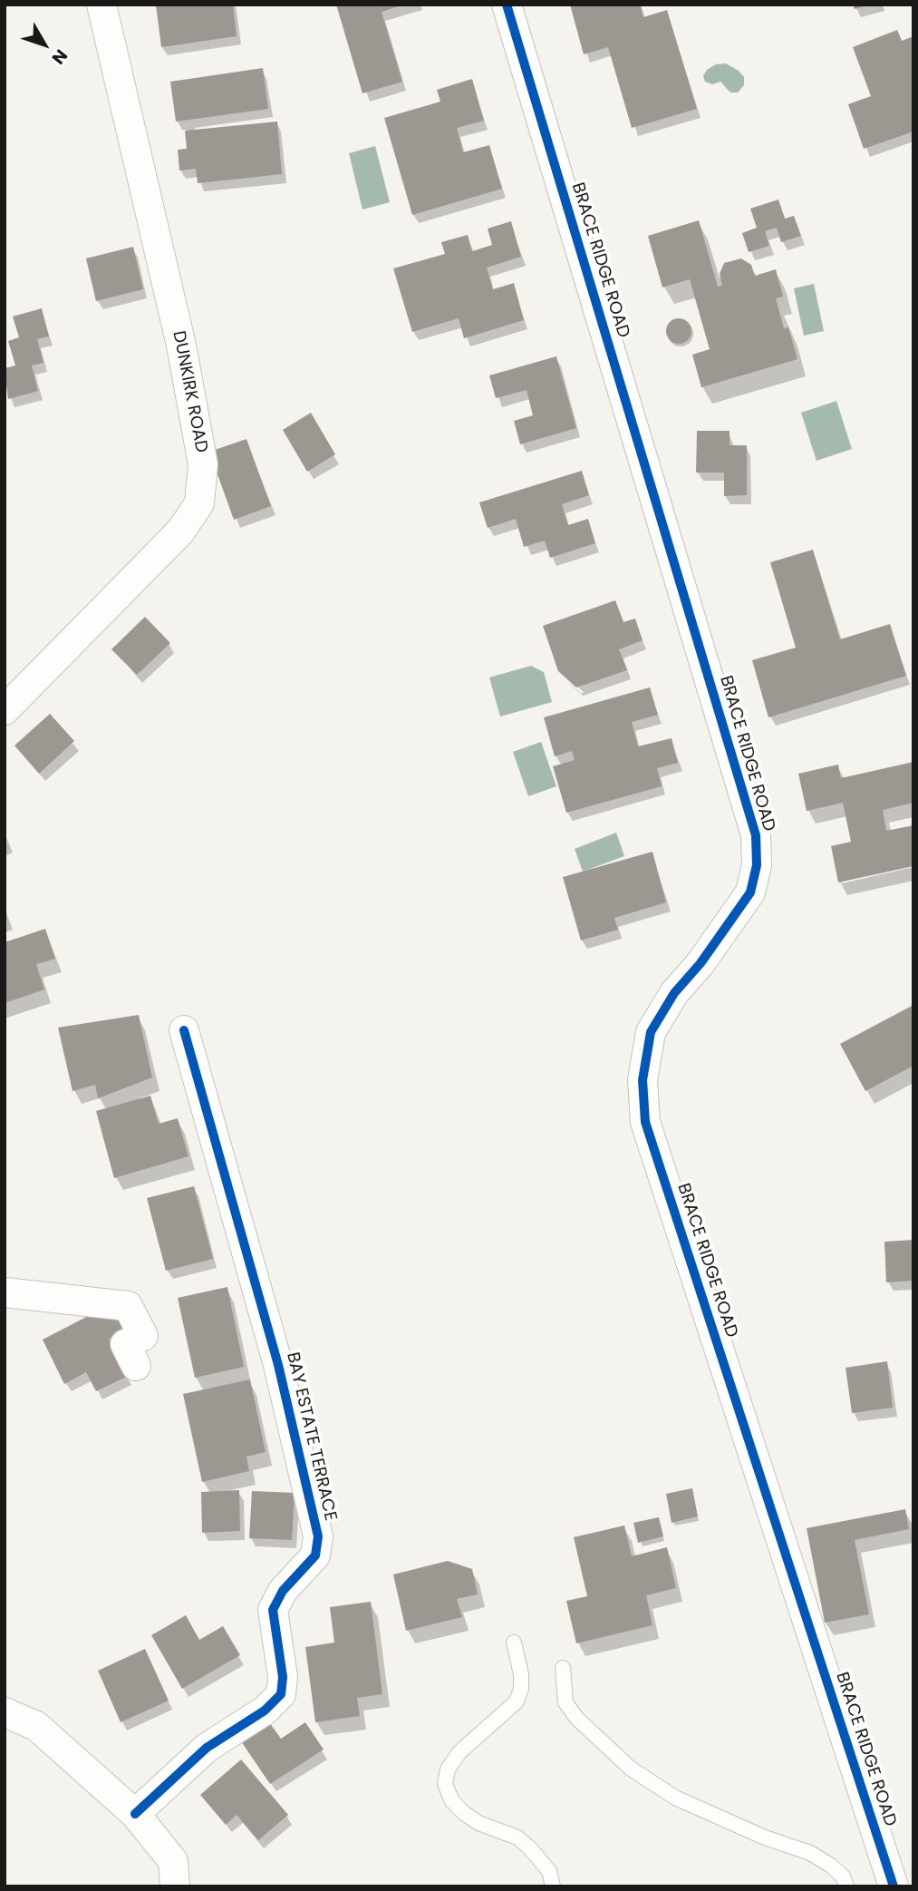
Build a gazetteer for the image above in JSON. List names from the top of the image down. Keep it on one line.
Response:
{"streets":{"street":["BRACE RIDGE ROAD","DUNKIRK ROAD","BAY ESTATE TERRACE"]},"north":"bottom right"}
